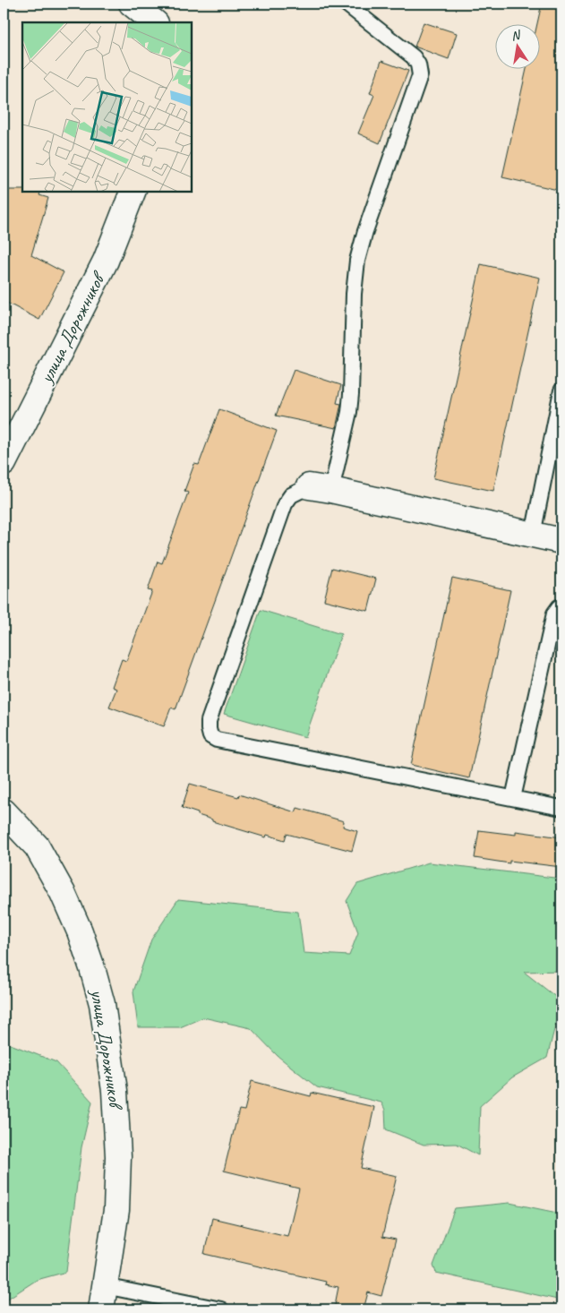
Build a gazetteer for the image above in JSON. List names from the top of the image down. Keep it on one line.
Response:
{"streets":{"street":["улица Дорожников"]},"north":"top"}
